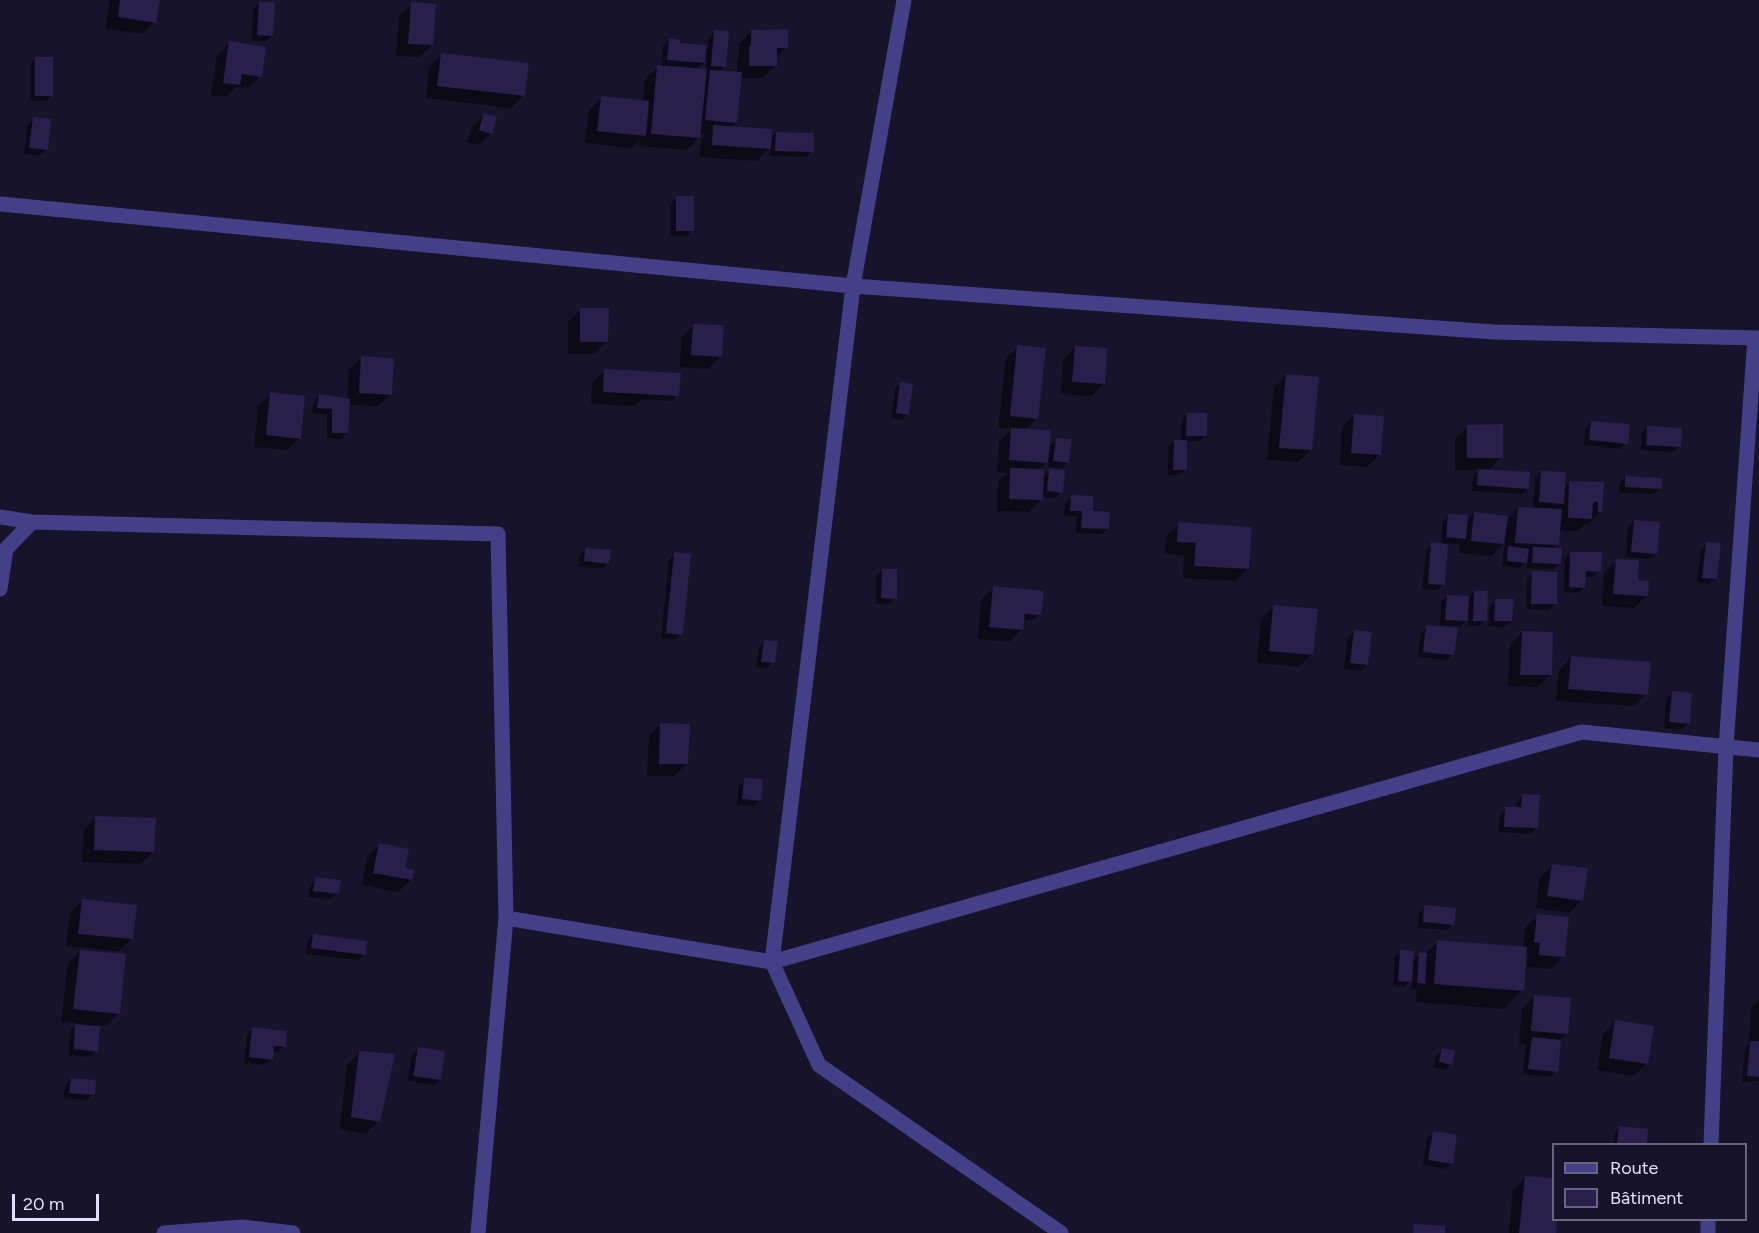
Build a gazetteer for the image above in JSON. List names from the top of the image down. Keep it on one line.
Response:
{"legend":["Route","Bâtiment"],"scale_bar":"20 m"}
